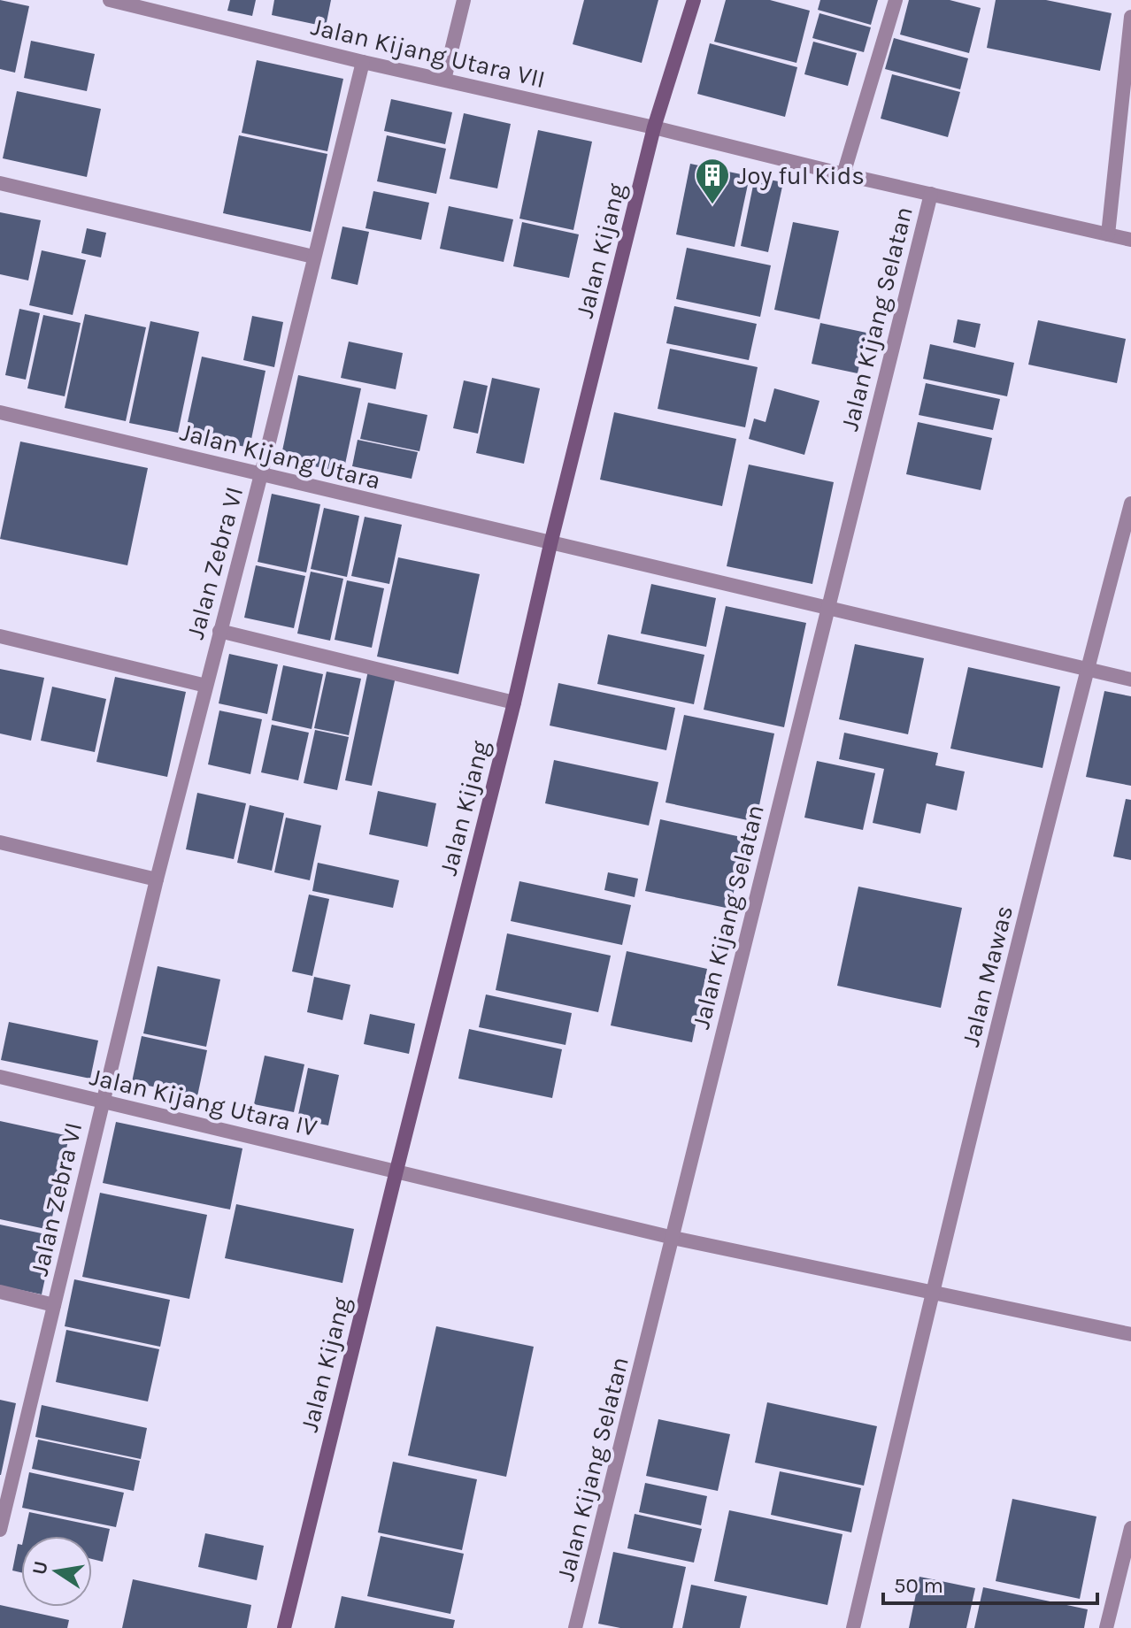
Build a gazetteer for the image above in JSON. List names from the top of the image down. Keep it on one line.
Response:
{"streets":{"street":["Jalan Kijang Utara VII","Jalan Kijang","Jalan Kijang Selatan","Jalan Kijang Utara","Jalan Zebra VI","Jalan Mawas","Jalan Kijang Utara IV"]},"crossings":[["Jalan Kijang Utara VII","Jalan Kijang"],["Jalan Kijang Utara VII","Jalan Kijang Selatan"],["Jalan Kijang Utara VII","Jalan Zebra VI"],["Jalan Kijang","Jalan Kijang Selatan"],["Jalan Kijang","Jalan Kijang Utara"],["Jalan Kijang","Jalan Kijang Utara IV"],["Jalan Kijang Utara","Jalan Zebra VI"],["Jalan Zebra VI","Jalan Kijang Utara IV"]],"places":{"building":["Joy ful Kids"]},"scale_bar":"50 m","north":"left"}
